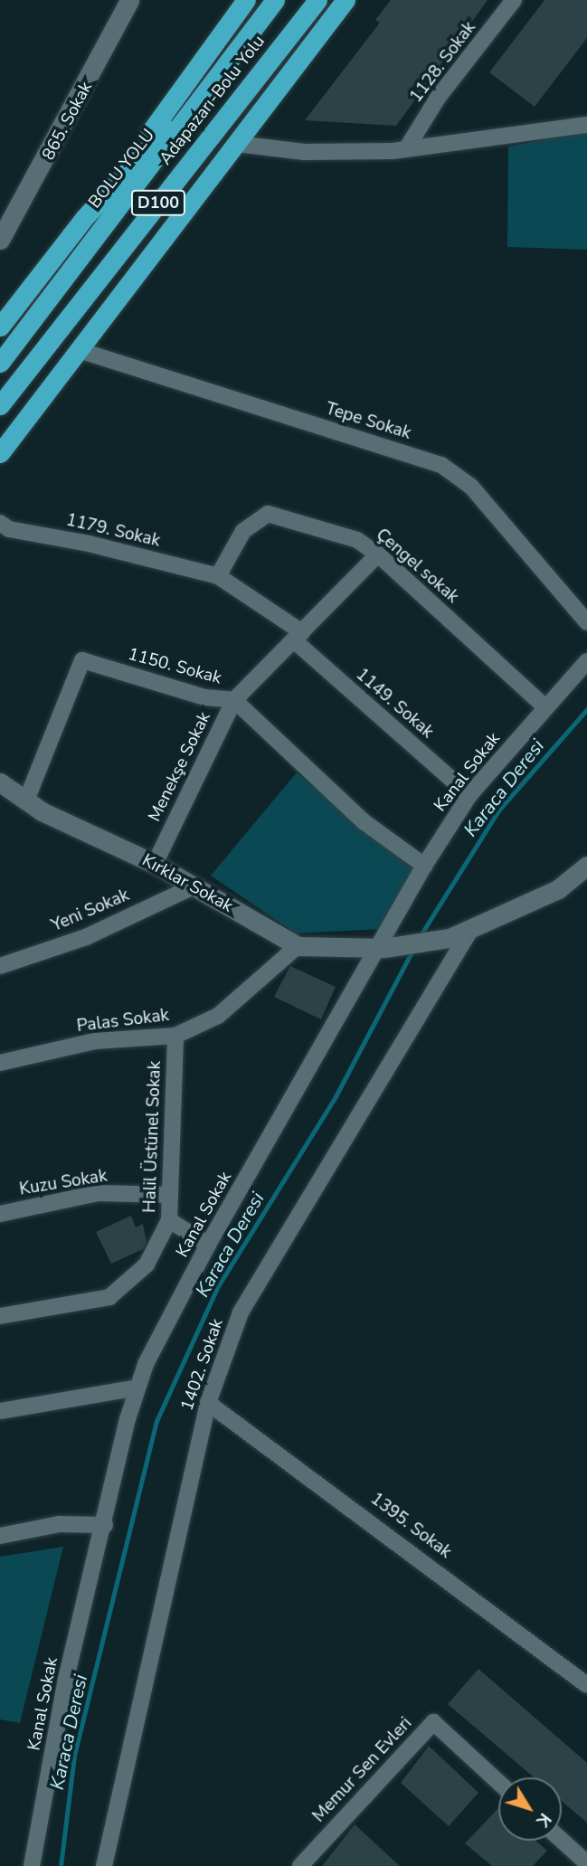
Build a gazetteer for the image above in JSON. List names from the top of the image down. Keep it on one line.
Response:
{"streets":{"highway":["Adapazarı-Bolu Yolu","BOLU YOLU","D100"],"street":["1128. Sokak","865. Sokak","Tepe Sokak","1179. Sokak","Çengel sokak","1150. Sokak","1149. Sokak","Menekşe Sokak","Kanal Sokak","Kırklar Sokak","Yeni Sokak","Palas Sokak","Halil Üstünel Sokak","Kuzu Sokak","1402. Sokak","1395. Sokak","Memur Sen Evleri"]},"crossings":[["1179. Sokak","Çengel sokak"],["Çengel sokak","Menekşe Sokak"],["Çengel sokak","Kanal Sokak"],["1150. Sokak","Menekşe Sokak"],["1150. Sokak","Kanal Sokak"],["1150. Sokak","Kırklar Sokak"],["1149. Sokak","Menekşe Sokak"],["1149. Sokak","Kanal Sokak"],["Menekşe Sokak","Kırklar Sokak"],["Kanal Sokak","Kırklar Sokak"],["Kırklar Sokak","Yeni Sokak"],["Kırklar Sokak","Palas Sokak"],["Kırklar Sokak","1402. Sokak"],["Palas Sokak","Halil Üstünel Sokak"],["Halil Üstünel Sokak","Kuzu Sokak"],["1402. Sokak","1395. Sokak"]],"water":["Karaca Deresi"],"north":"bottom right"}
